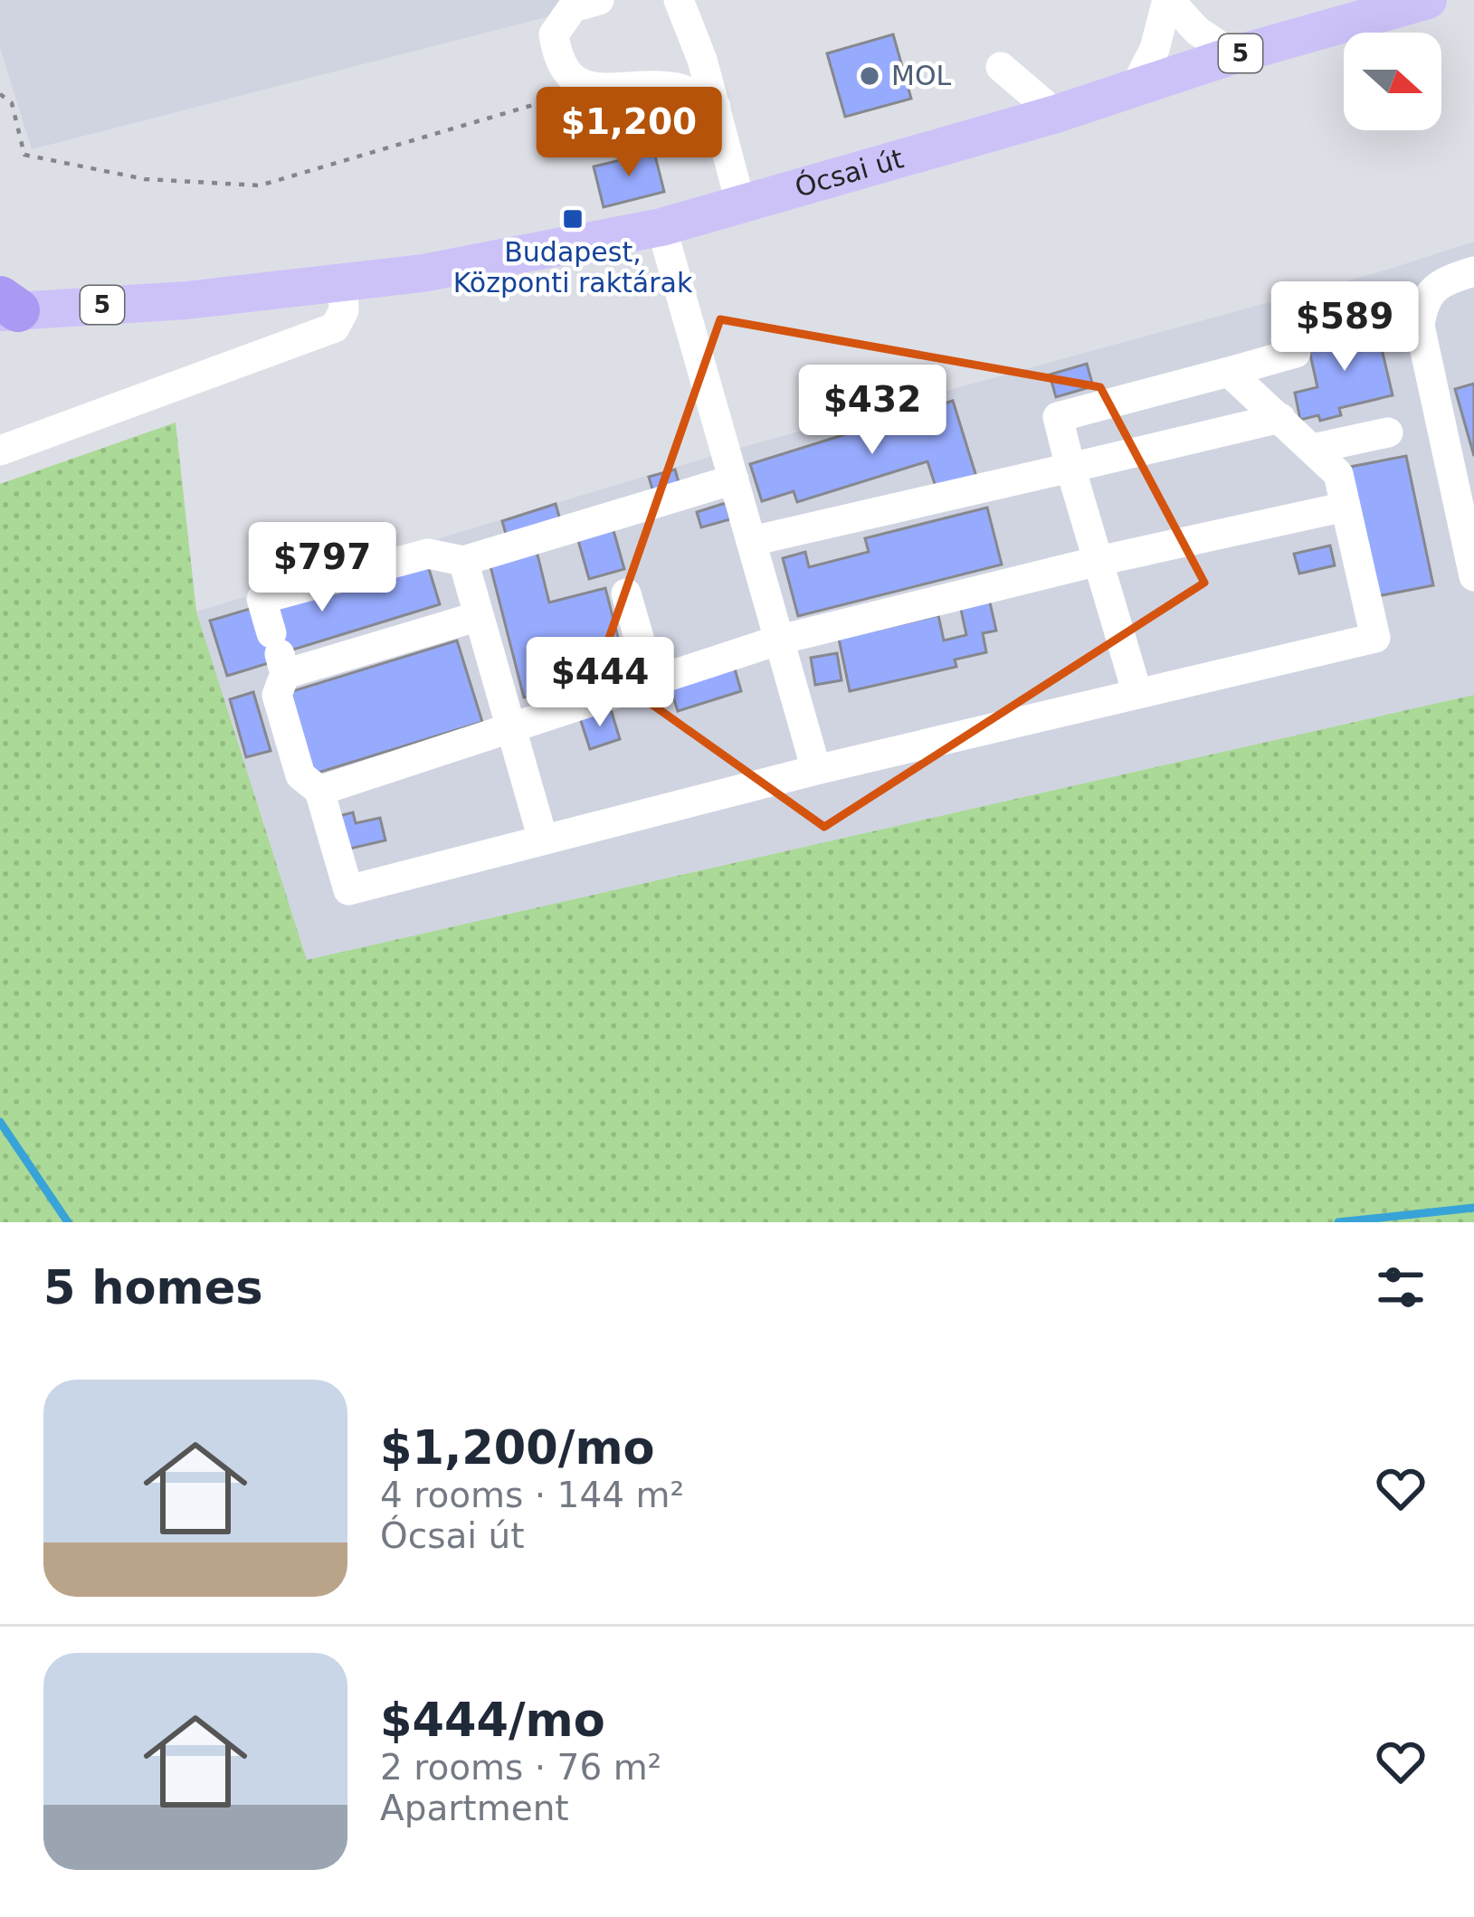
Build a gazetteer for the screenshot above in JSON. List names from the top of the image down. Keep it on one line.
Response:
{"streets":{"main road":["5","Ócsai út"]},"places":{"other":["MOL"],"transit":["Budapest, Központi raktárak"]},"north":"right","page":{"price":["$1,200","$589","$432","$797","$444"],"heading":"5 homes","list":[{"name":"$1,200/mo","note":"4 rooms · 144 m² · Ócsai út"},{"name":"$444/mo","note":"2 rooms · 76 m² · Apartment"}]}}
